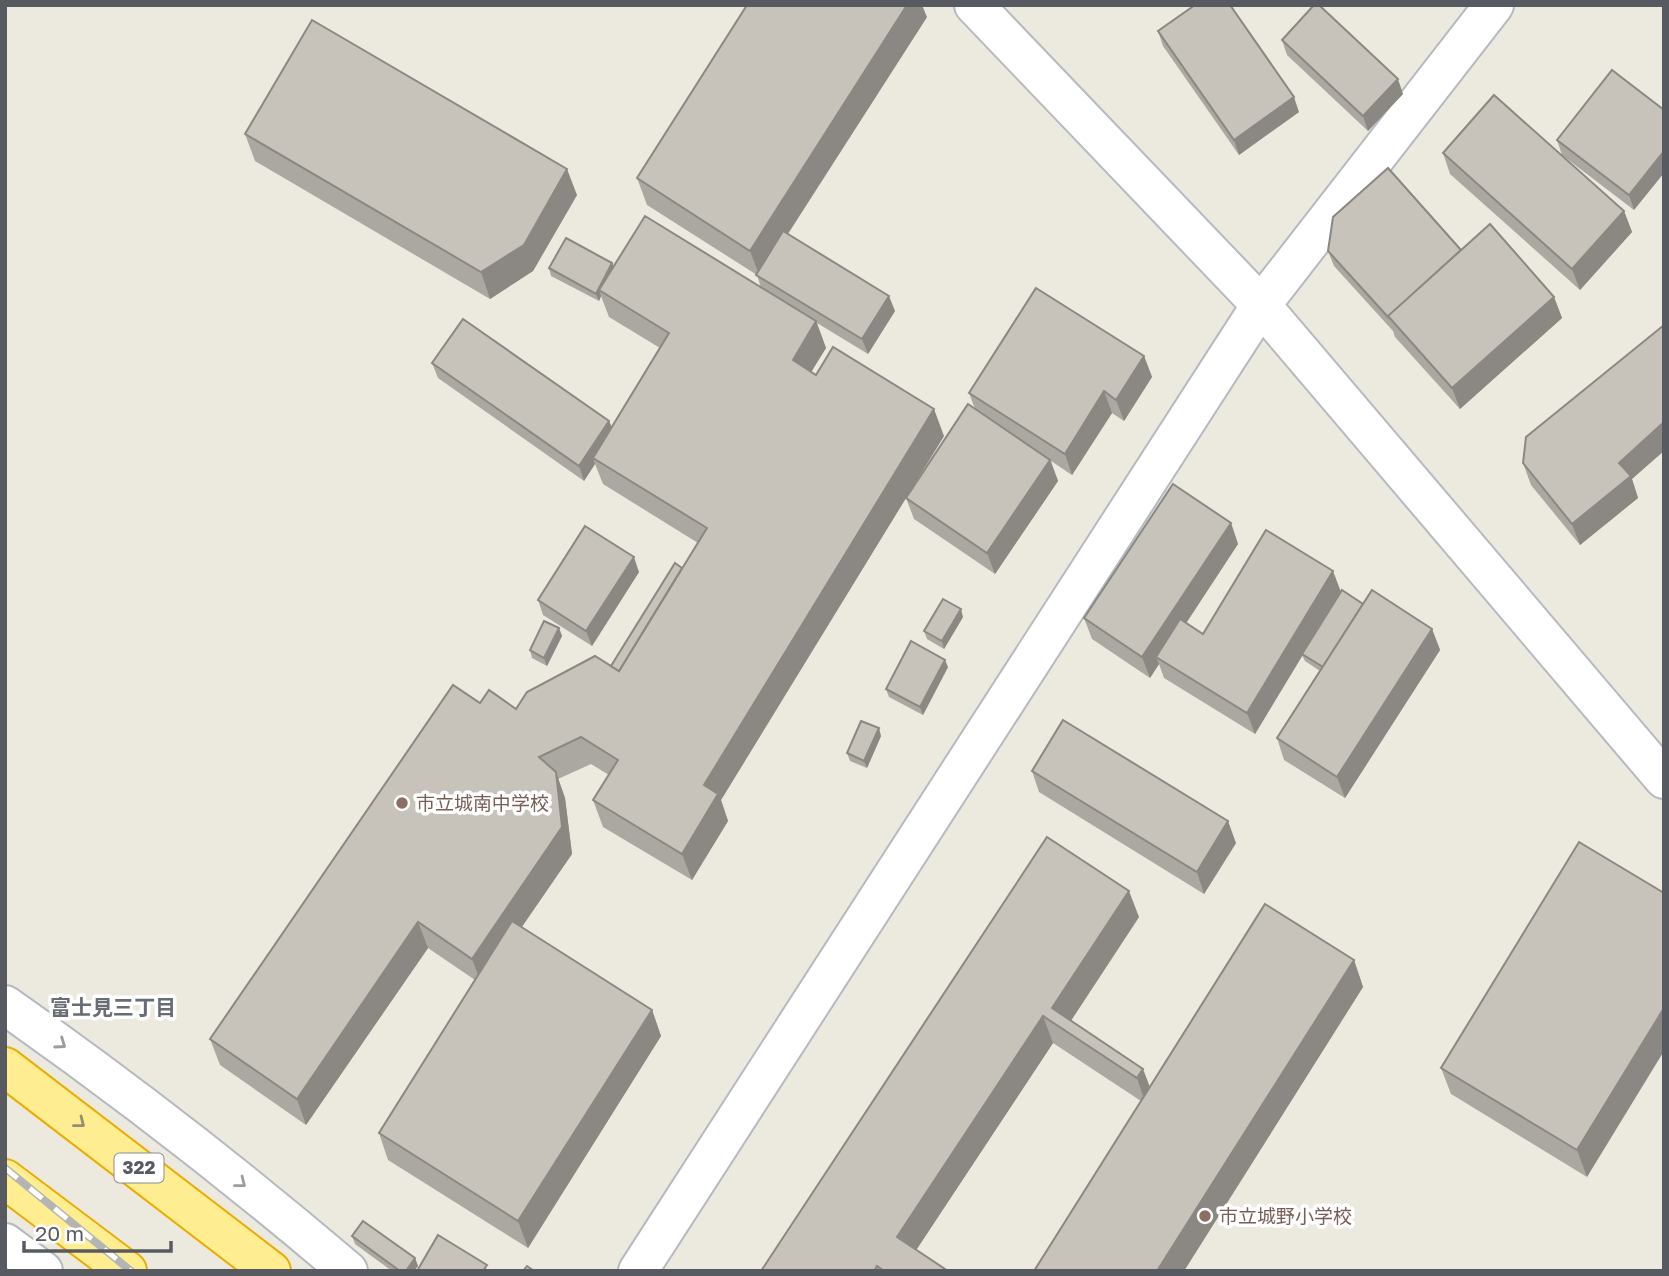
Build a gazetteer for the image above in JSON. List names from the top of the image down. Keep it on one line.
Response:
{"streets":{"highway":["322"]},"districts":["富士見三丁目"],"places":["市立城南中学校","市立城野小学校"],"scale_bar":"20 m"}
